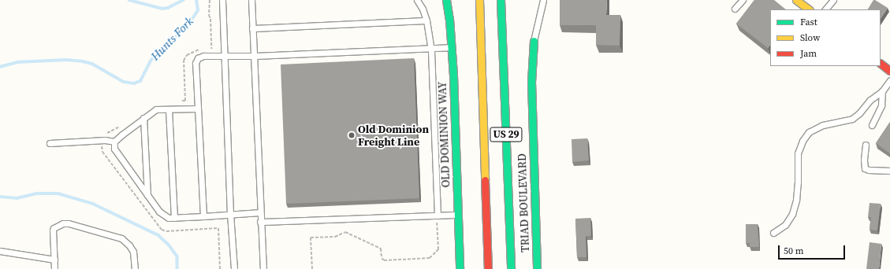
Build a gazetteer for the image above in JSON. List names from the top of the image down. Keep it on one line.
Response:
{"streets":{"main road":["OLD DOMINION WAY","US 29","TRIAD BOULEVARD"]},"water":["Hunts Fork"],"places":["Old Dominion Freight Line"],"legend":["Fast","Slow","Jam"],"scale_bar":"50 m"}
